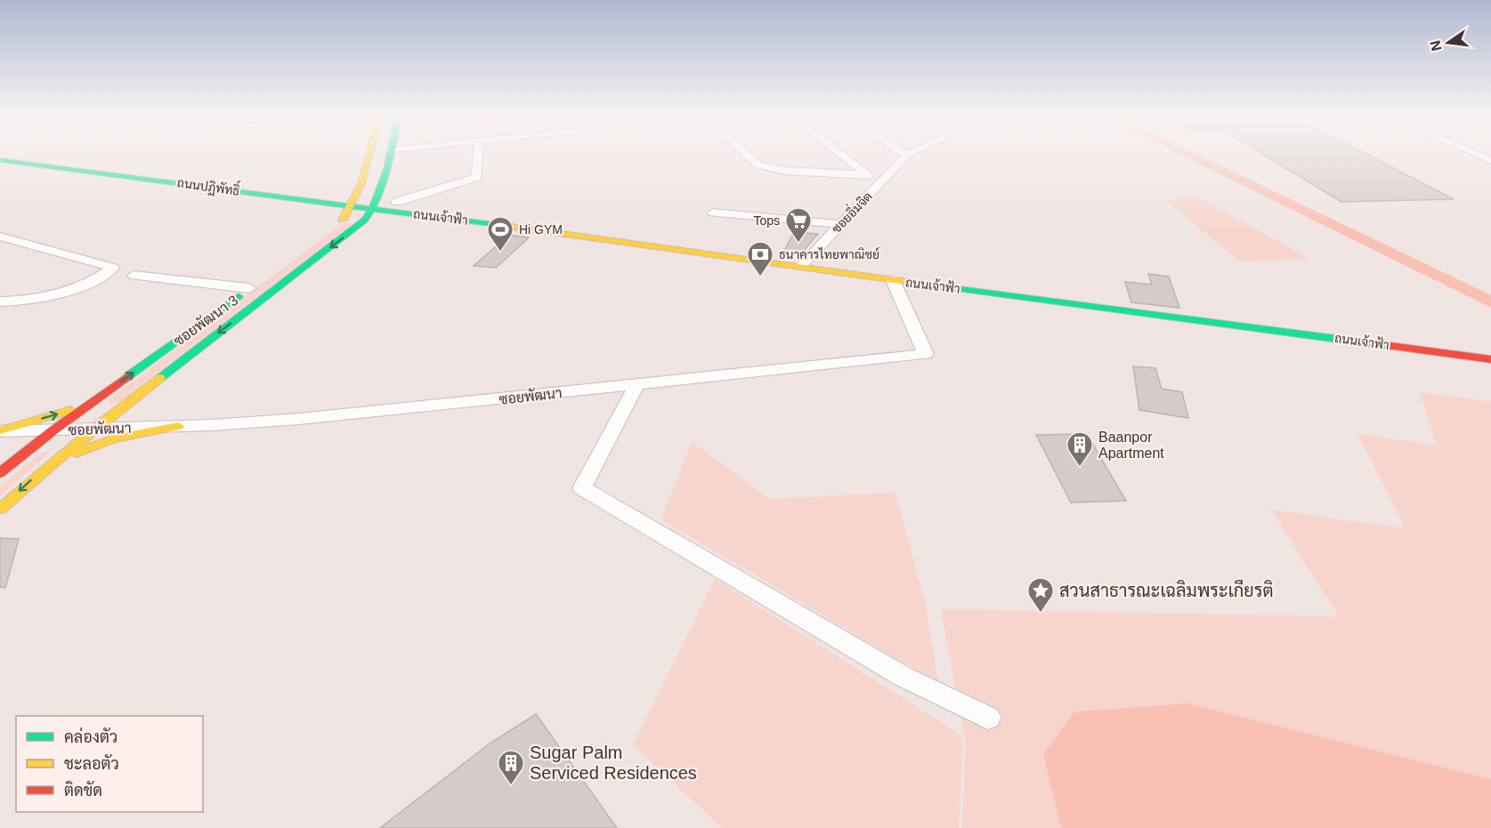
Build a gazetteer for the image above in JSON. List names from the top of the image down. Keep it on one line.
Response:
{"streets":{"main road":["ถนนปฏิพัทธิ์","ถนนเจ้าฟ้า","ซอยพัฒนา 3"],"street":["ซอยอิ่มจิต","ซอยพัฒนา"]},"crossings":[["ถนนปฏิพัทธิ์","ถนนเจ้าฟ้า"],["ซอยอิ่มจิต","ถนนเจ้าฟ้า"],["ถนนเจ้าฟ้า","ซอยพัฒนา 3"],["ถนนเจ้าฟ้า","ซอยพัฒนา"],["ซอยพัฒนา 3","ซอยพัฒนา"]],"places":{"supermarket":["Tops"],"sports":["Hi GYM"],"bank":["ธนาคารไทยพาณิชย์"],"building":["Baanpor Apartment","Sugar Palm Serviced Residences"],"place":["สวนสาธารณะเฉลิมพระเกียรติ"]},"legend":["คล่องตัว","ชะลอตัว","ติดขัด"],"north":"left"}
